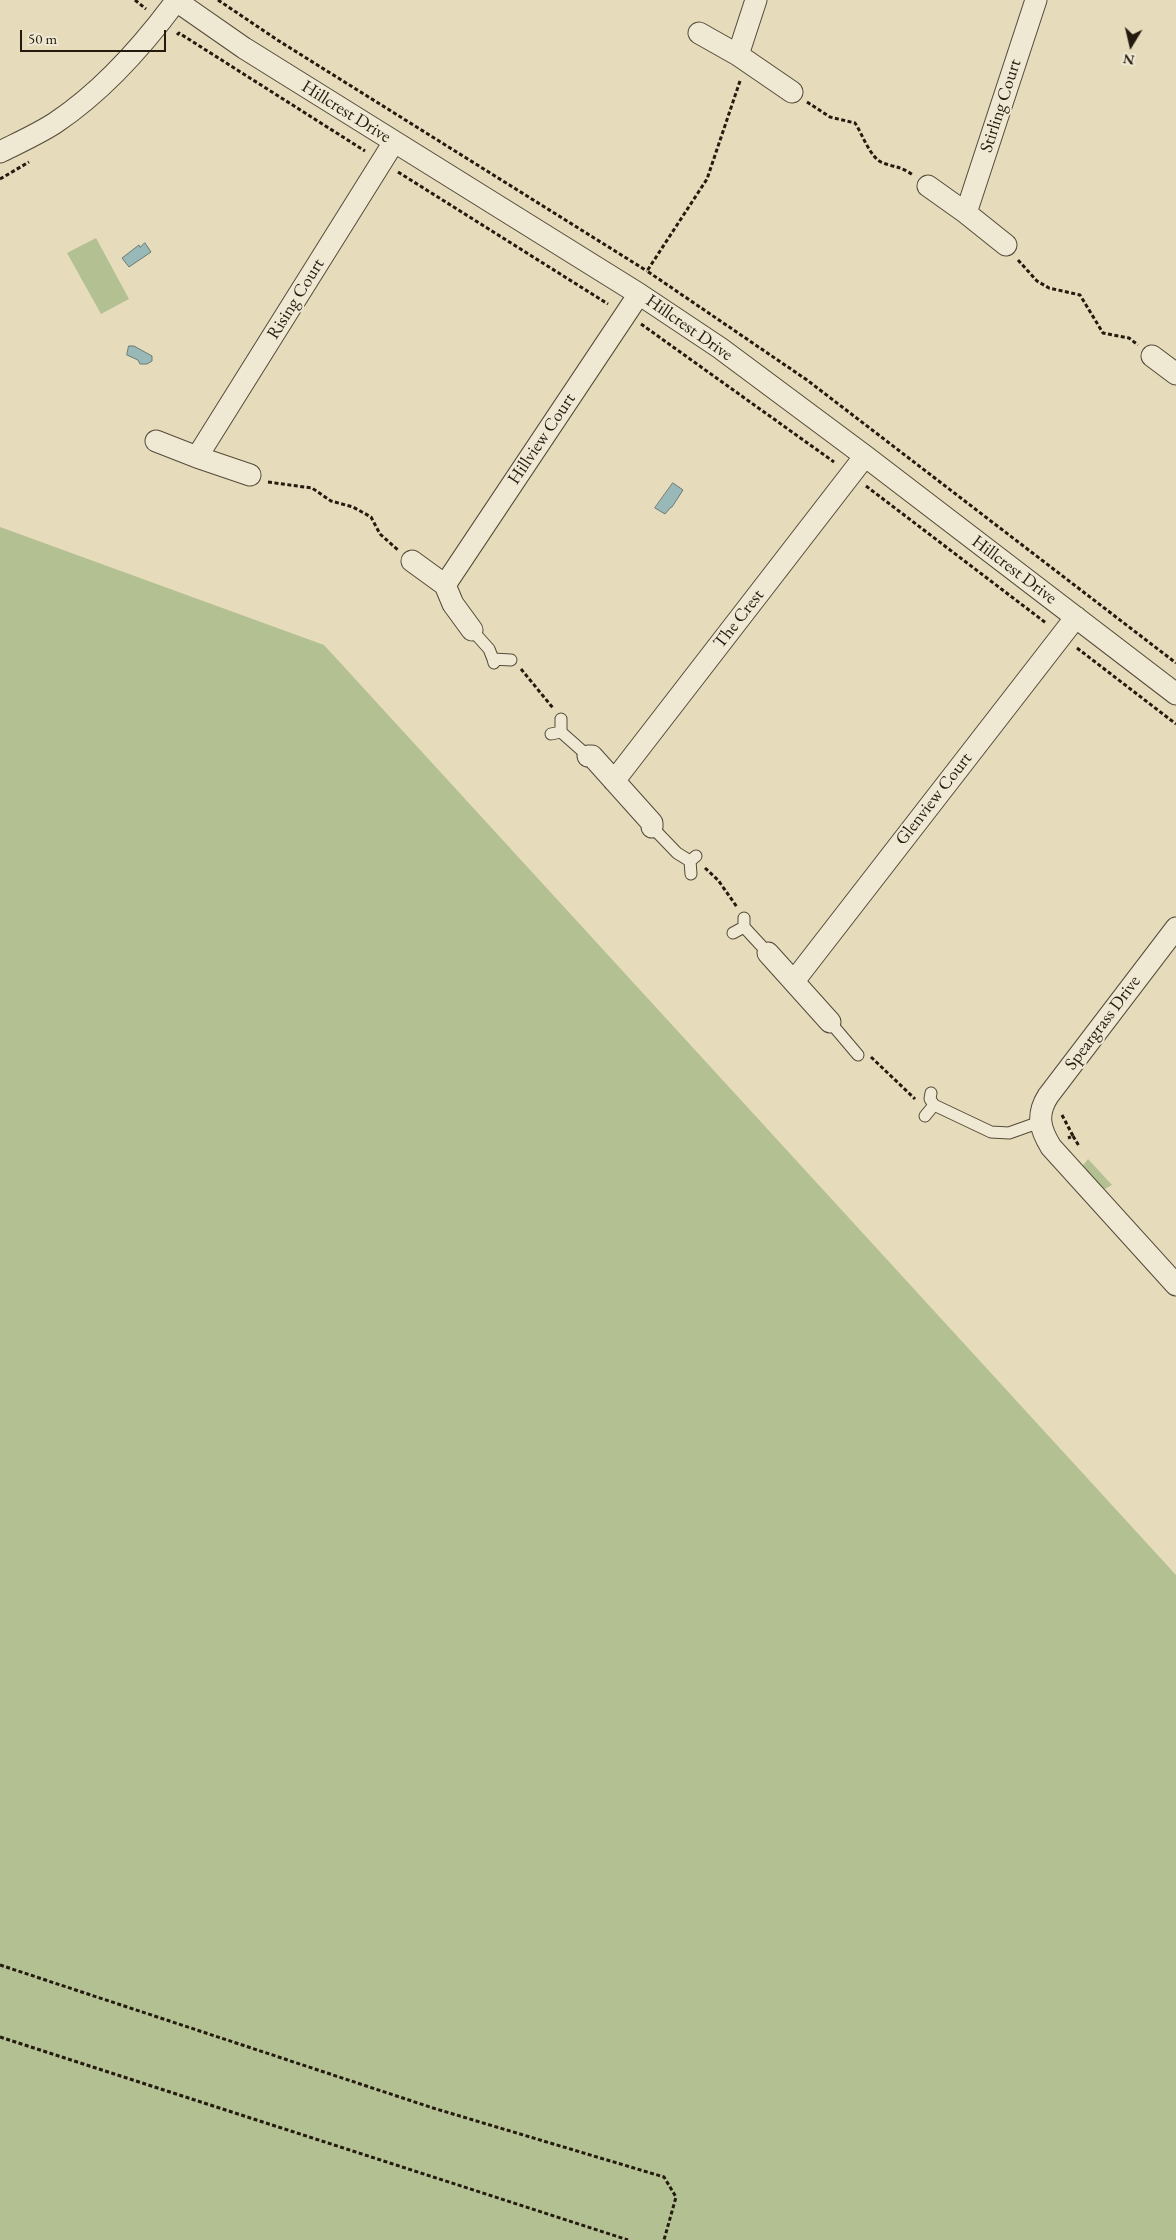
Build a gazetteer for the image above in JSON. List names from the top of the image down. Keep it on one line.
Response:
{"streets":{"street":["Stirling Court","Hillcrest Drive","Rising Court","Hillview Court","The Crest","Glenview Court","Speargrass Drive"]},"crossings":[["Hillcrest Drive","Rising Court"],["Hillcrest Drive","Hillview Court"],["Hillcrest Drive","The Crest"],["Hillcrest Drive","Glenview Court"]],"scale_bar":"50 m","north":"bottom"}
